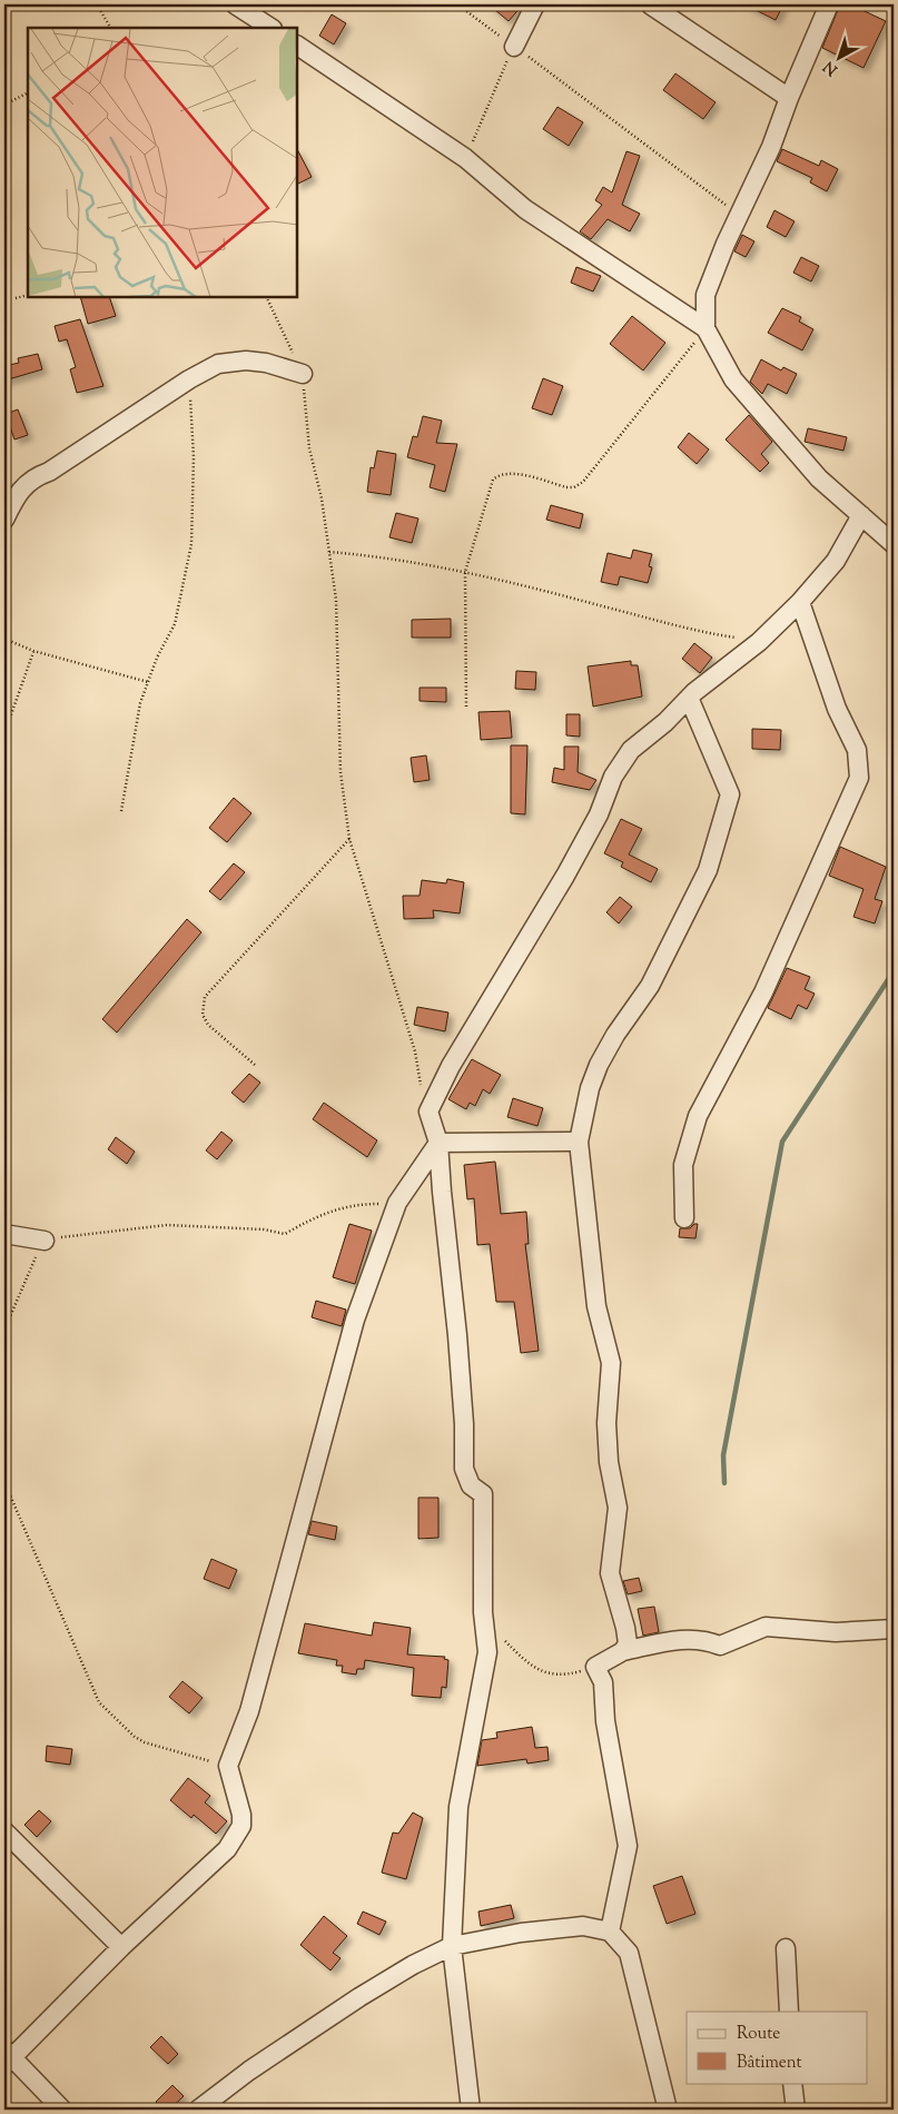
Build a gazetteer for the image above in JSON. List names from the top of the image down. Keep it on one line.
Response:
{"legend":["Route","Bâtiment"],"north":"bottom left"}
